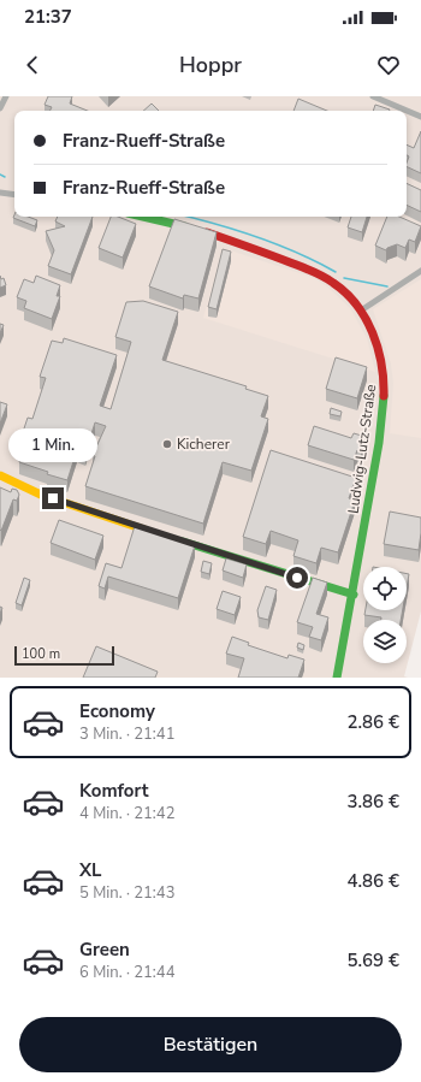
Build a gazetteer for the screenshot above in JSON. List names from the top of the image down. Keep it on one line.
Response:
{"streets":{"street":["Ludwig-Lutz-Straße"]},"places":["Kicherer"],"scale_bar":"100 m","page":{"status":"21:37","header":"Hoppr","banner":["Franz-Rueff-Straße","Franz-Rueff-Straße"],"bubble":"1 Min.","scale":"100 m","list":[{"name":"Economy","note":"3 Min. · 21:41","value":"2.86 €"},{"name":"Komfort","note":"4 Min. · 21:42","value":"3.86 €"},{"name":"XL","note":"5 Min. · 21:43","value":"4.86 €"},{"name":"Green","note":"6 Min. · 21:44","value":"5.69 €"}],"buttons":"Bestätigen"}}
